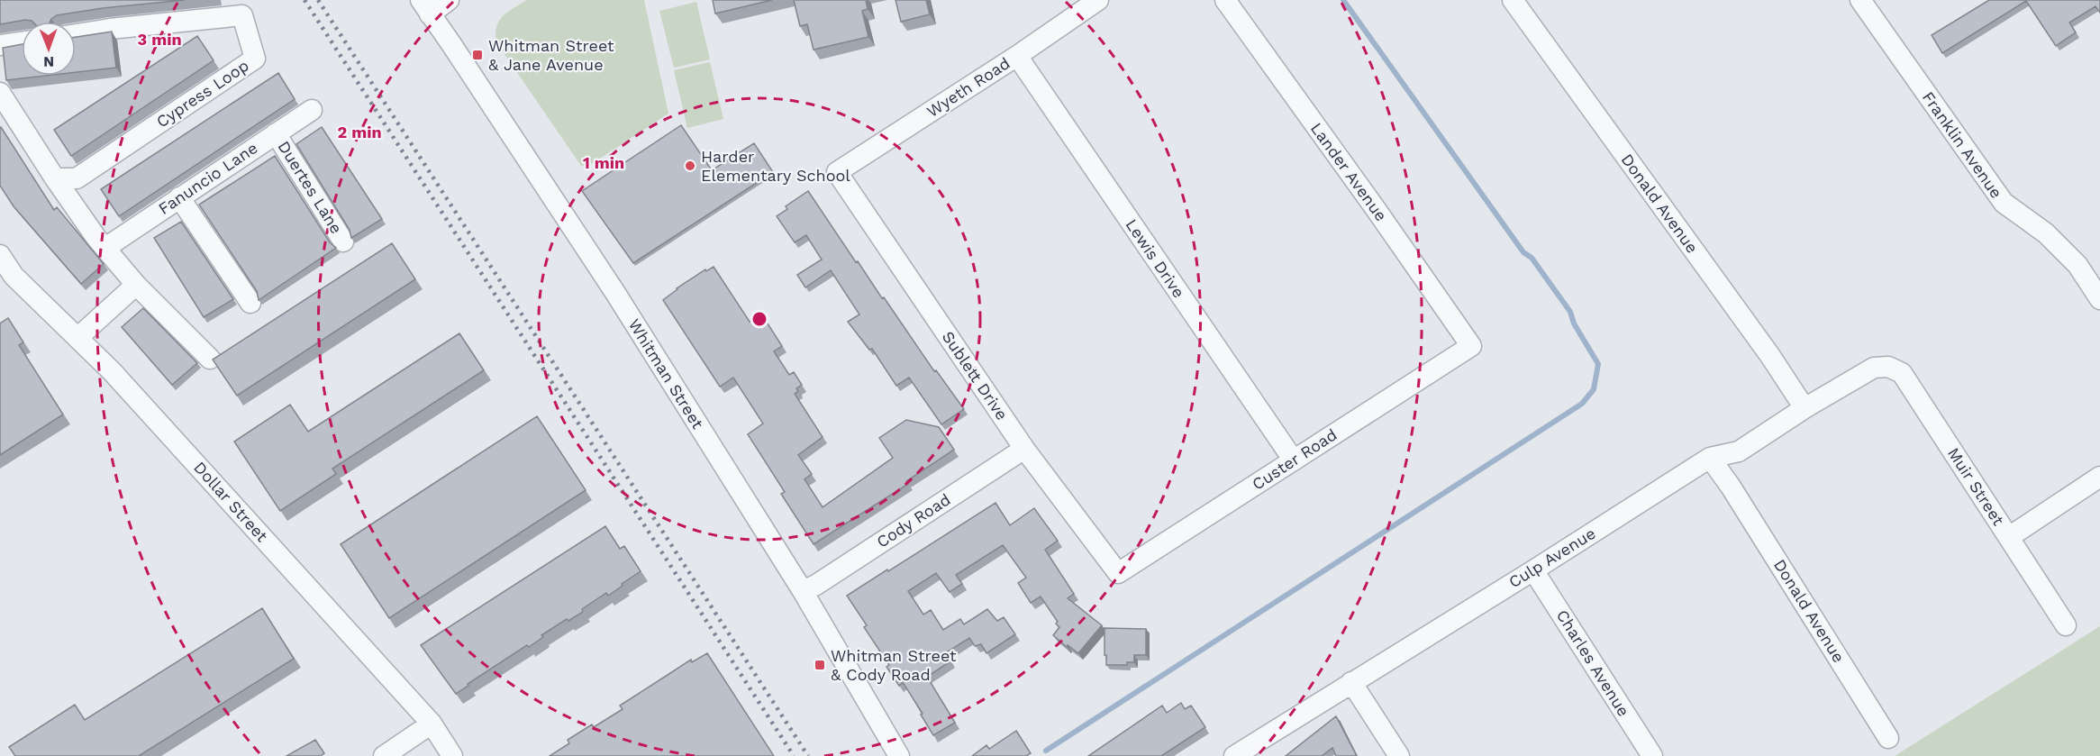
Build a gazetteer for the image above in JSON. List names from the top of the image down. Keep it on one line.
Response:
{"streets":{"street":["Wyeth Road","Cypress Loop","Franklin Avenue","Lander Avenue","Fanuncio Lane","Duertes Lane","Donald Avenue","Lewis Drive","Whitman Street","Sublett Drive","Custer Road","Muir Street","Dollar Street","Cody Road","Culp Avenue","Charles Avenue"]},"crossings":[["Wyeth Road","Lewis Drive"],["Wyeth Road","Sublett Drive"],["Lander Avenue","Custer Road"],["Fanuncio Lane","Duertes Lane"],["Donald Avenue","Culp Avenue"],["Lewis Drive","Custer Road"],["Whitman Street","Cody Road"],["Sublett Drive","Custer Road"],["Sublett Drive","Cody Road"],["Muir Street","Culp Avenue"],["Culp Avenue","Charles Avenue"]],"places":{"transit":["Whitman Street & Jane Avenue","Whitman Street & Cody Road"],"other":["Harder Elementary School"]},"north":"bottom","rings":["3 min","2 min","1 min"]}
